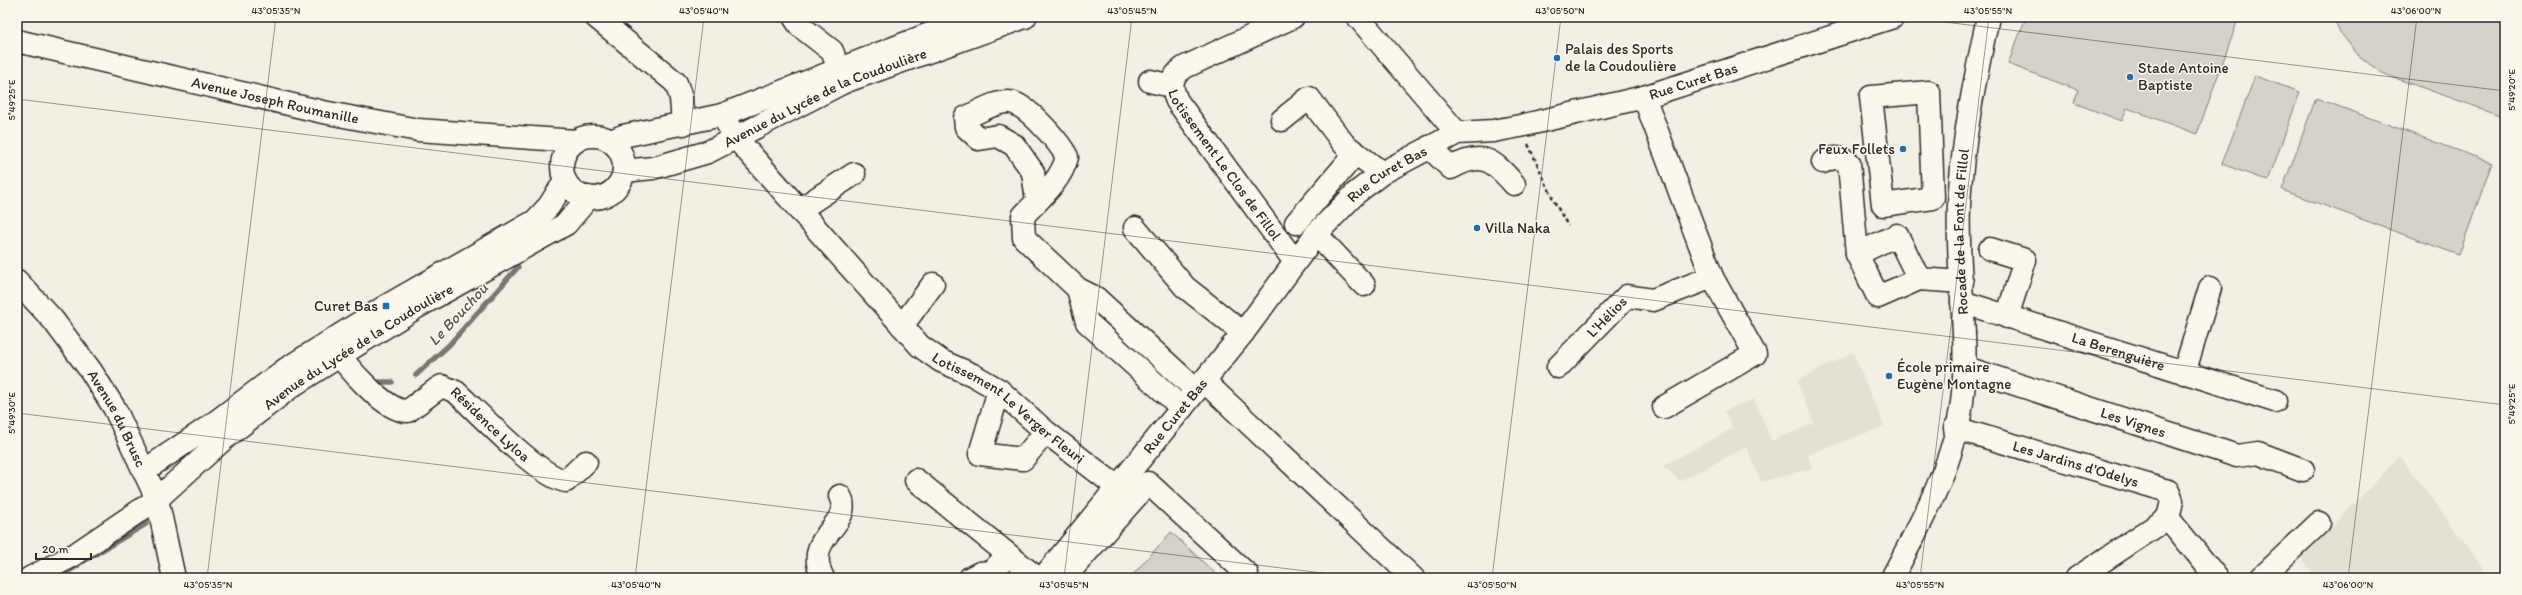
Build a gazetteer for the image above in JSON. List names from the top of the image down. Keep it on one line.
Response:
{"streets":{"street":["Rue Curet Bas","Avenue du Lycée de la Coudoulière","Avenue Joseph Roumanille","Lotissement Le Clos de Fillol","Rocade de la Font de Fillol","L'Hélios","La Berenguière","Lotissement Le Verger Fleuri","Avenue du Brusc","Les Vignes","Résidence Lyloa","Les Jardins d'Odelys"]},"crossings":[["Rue Curet Bas","Lotissement Le Clos de Fillol"],["Rue Curet Bas","Lotissement Le Verger Fleuri"],["Avenue du Lycée de la Coudoulière","Avenue Joseph Roumanille"],["Avenue du Lycée de la Coudoulière","Lotissement Le Verger Fleuri"],["Avenue du Lycée de la Coudoulière","Avenue du Brusc"],["Avenue du Lycée de la Coudoulière","Résidence Lyloa"],["Rocade de la Font de Fillol","La Berenguière"],["Rocade de la Font de Fillol","Les Vignes"],["Rocade de la Font de Fillol","Les Jardins d'Odelys"]],"water":["Le Bouchou"],"places":{"other":["Palais des Sports de la Coudoulière","Stade Antoine Baptiste","Feux Follets","Villa Naka","École primaire Eugène Montagne"],"transit":["Curet Bas"]},"scale_bar":"20 m","coordinates":["43°05'35\"N","43°05'40\"N","43°05'45\"N","43°05'50\"N","43°05'55\"N","43°06'00\"N","5°49'20\"E","5°49'25\"E","5°49'30\"E"]}
